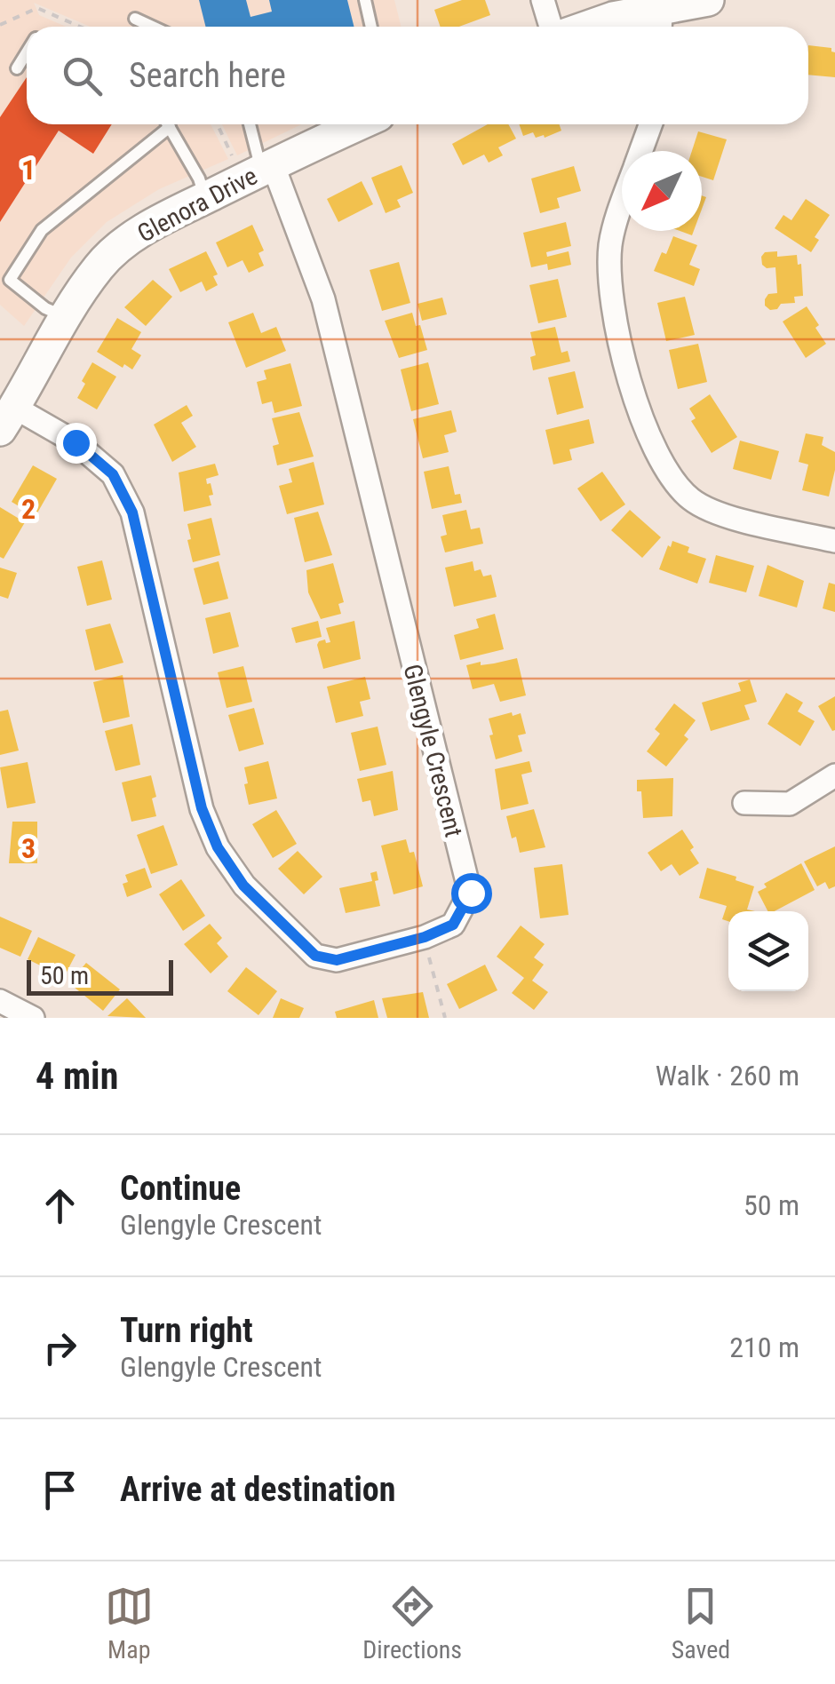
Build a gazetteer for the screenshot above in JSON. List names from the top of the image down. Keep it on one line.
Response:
{"streets":{"street":["Glenora Drive","Glengyle Crescent"]},"crossings":[["Glenora Drive","Glengyle Crescent"]],"scale_bar":"50 m","north":"bottom left","page":{"search":"Search here","scale":"50 m","heading":["4 min","Walk · 260 m"],"list":[["Continue","Glengyle Crescent","50 m"],["Turn right","Glengyle Crescent","210 m"],"Arrive at destination"],"nav":["Map","Directions","Saved"]},"grid":{"rows":["1","2","3"]}}
